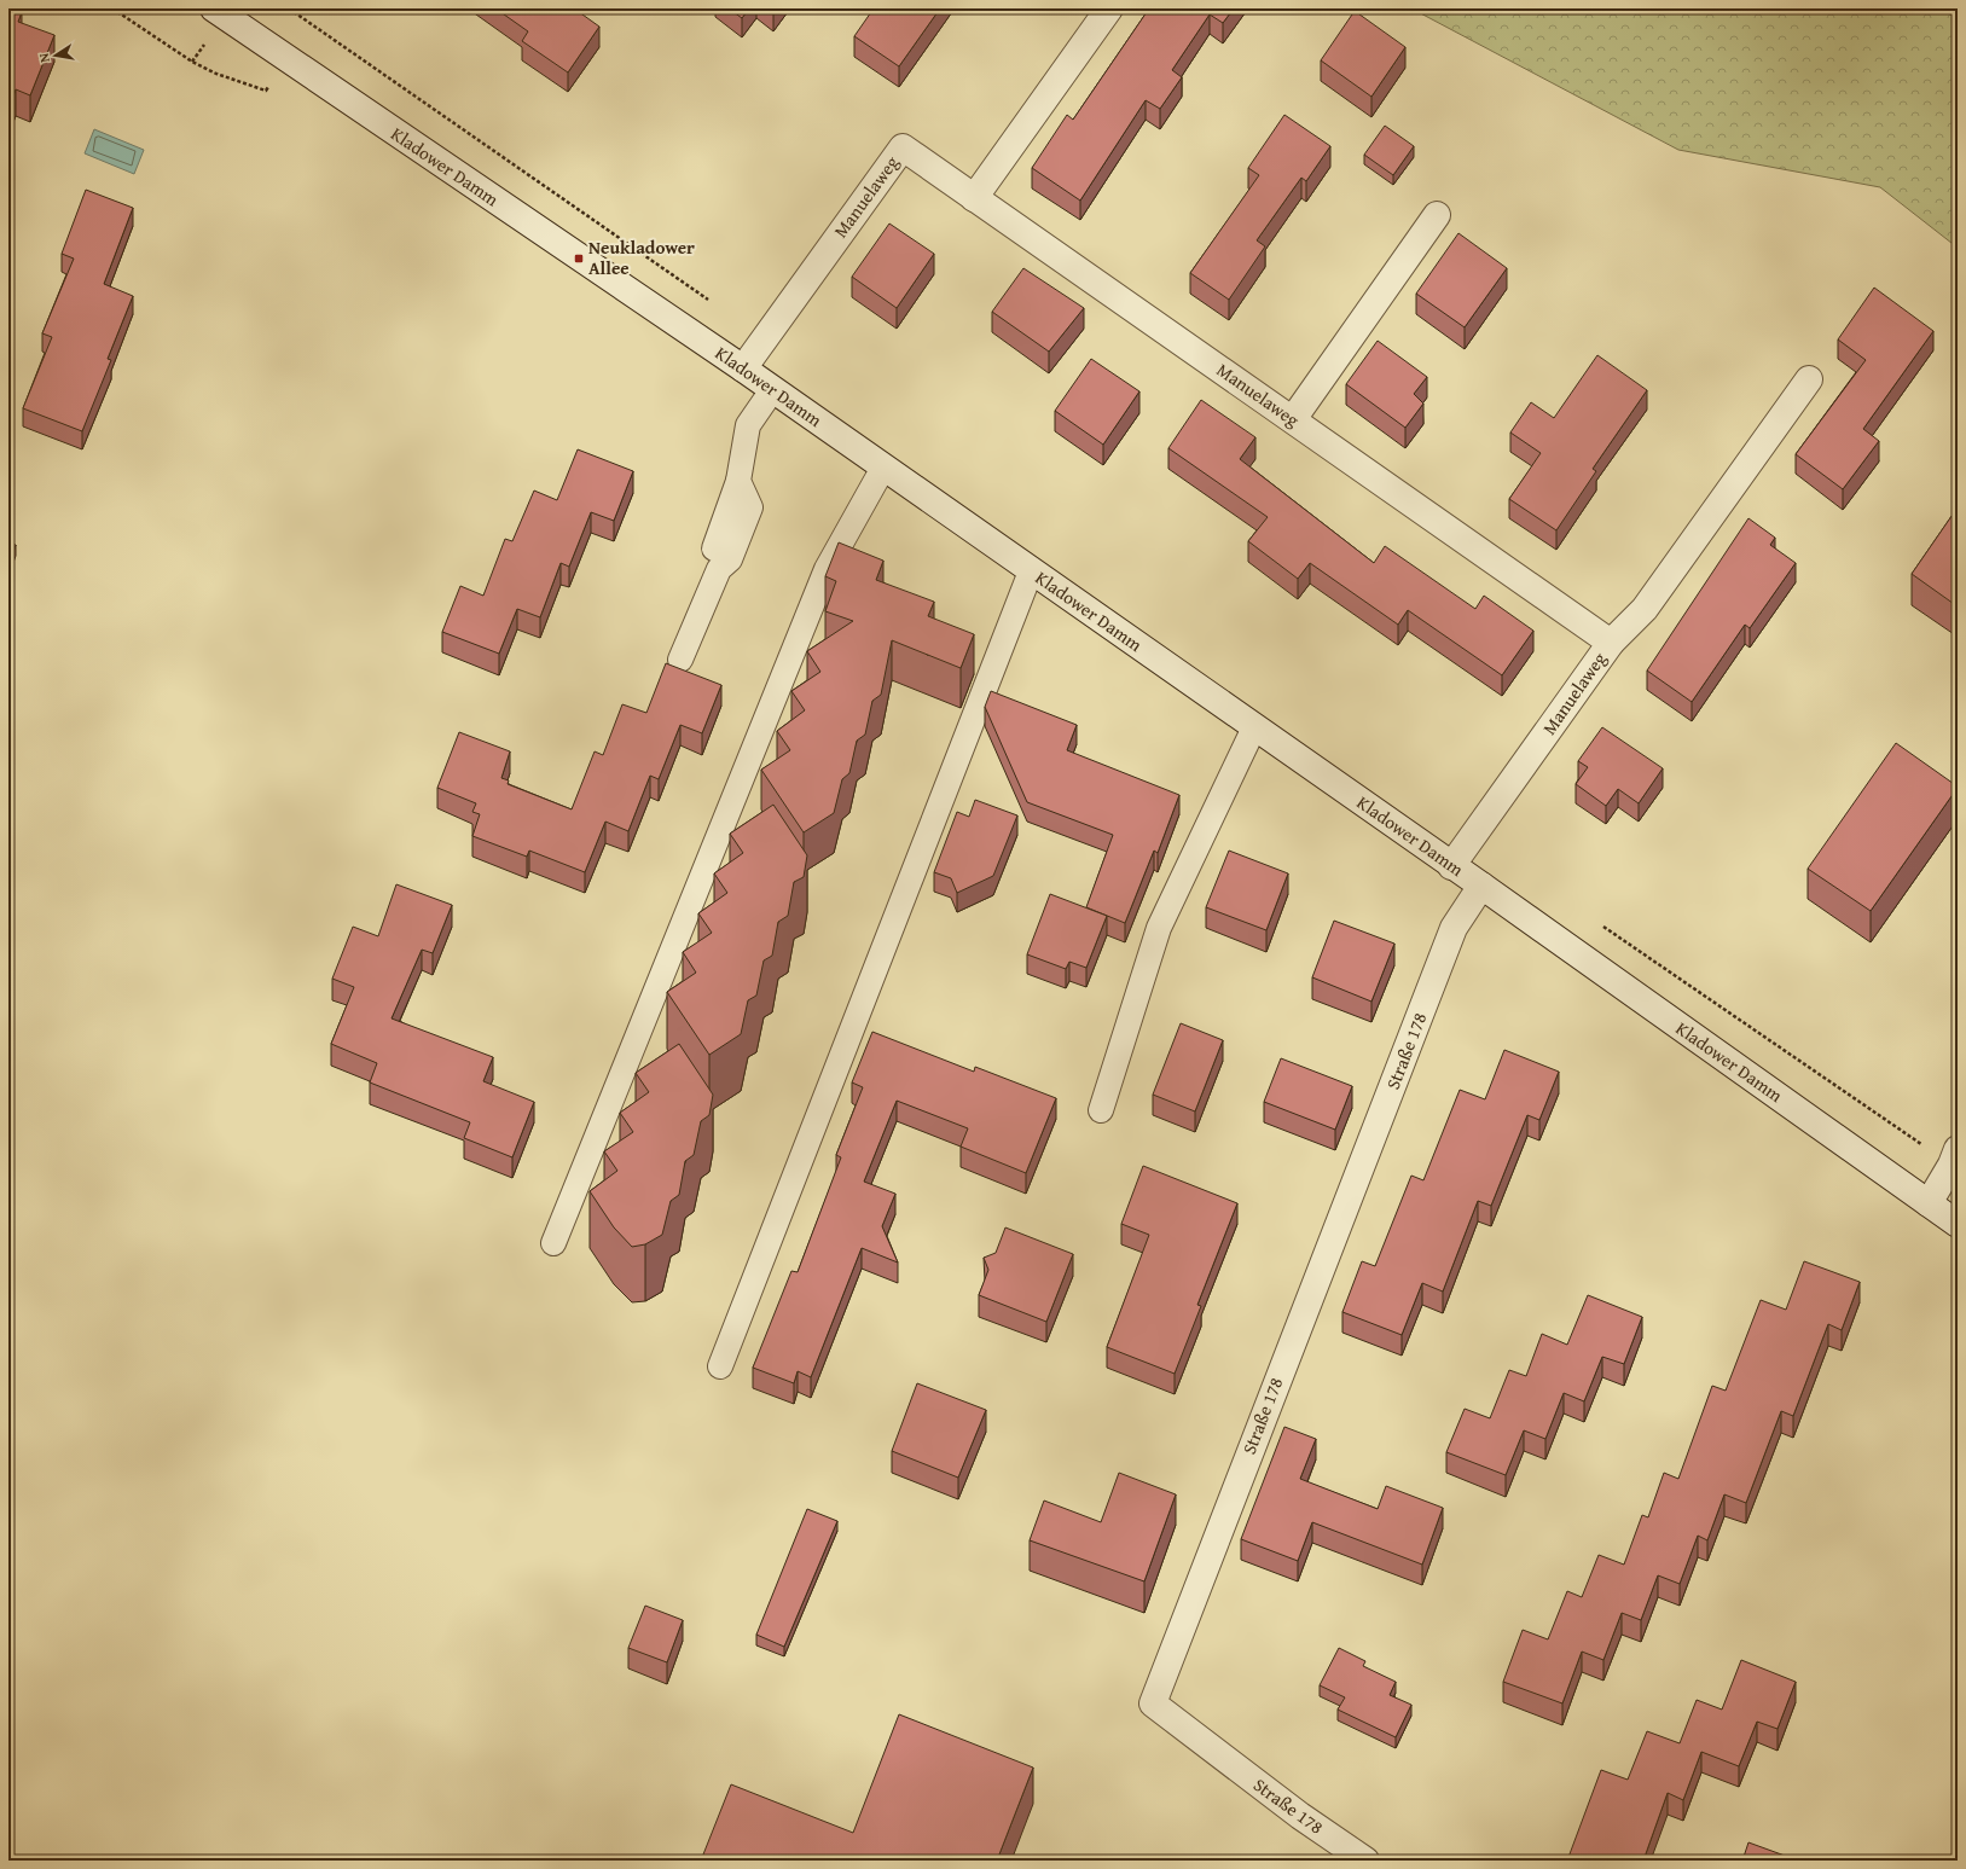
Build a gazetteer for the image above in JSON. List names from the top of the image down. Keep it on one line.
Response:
{"streets":{"street":["Kladower Damm","Manuelaweg","Straße 178"]},"crossings":[["Kladower Damm","Manuelaweg"],["Kladower Damm","Straße 178"]],"places":{"transit":["Neukladower Allee"]},"north":"left"}
